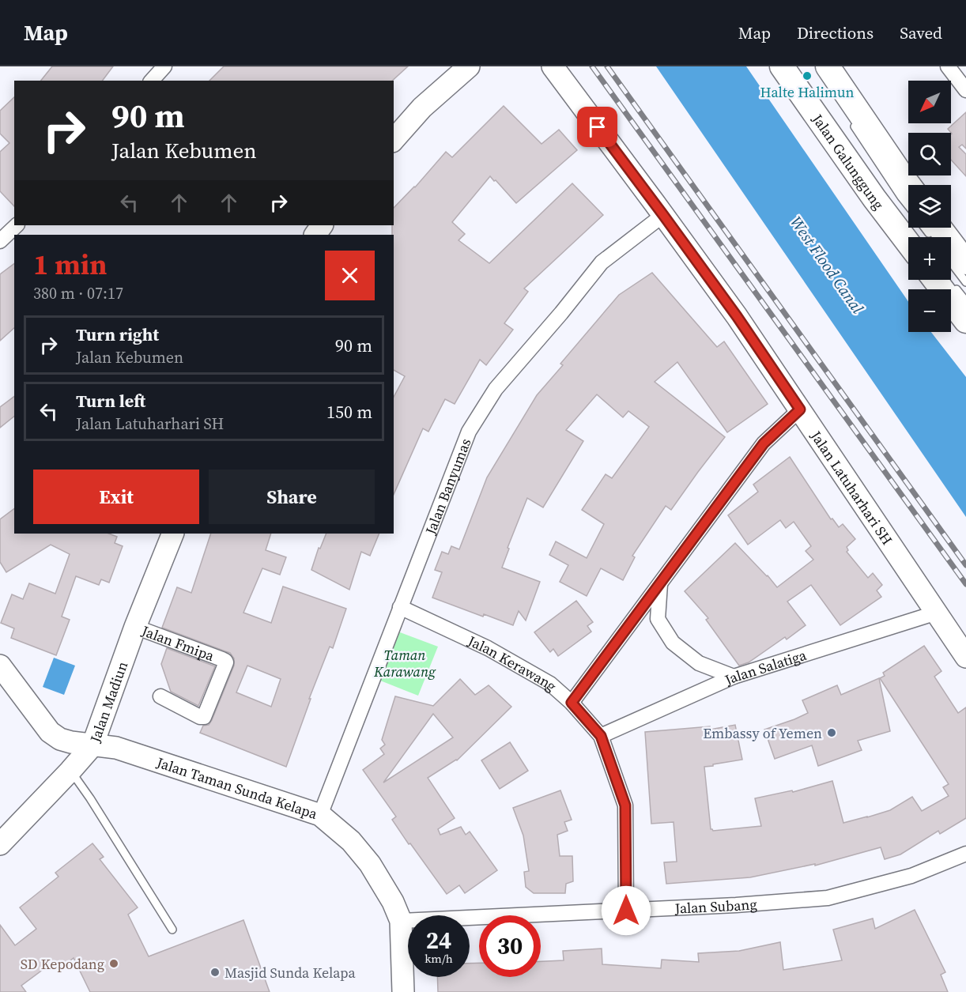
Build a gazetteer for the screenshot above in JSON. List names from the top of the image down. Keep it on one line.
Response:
{"streets":{"main road":["Jalan Galunggung"],"street":["Jalan Banyumas","Jalan Latuharhari SH","Jalan Fmipa","Jalan Kerawang","Jalan Salatiga","Jalan Madiun","Jalan Taman Sunda Kelapa","Jalan Subang"]},"crossings":[["Jalan Banyumas","Jalan Latuharhari SH"],["Jalan Banyumas","Jalan Kerawang"],["Jalan Banyumas","Jalan Taman Sunda Kelapa"],["Jalan Latuharhari SH","Jalan Salatiga"],["Jalan Fmipa","Jalan Madiun"],["Jalan Kerawang","Jalan Salatiga"],["Jalan Kerawang","Jalan Subang"],["Jalan Madiun","Jalan Taman Sunda Kelapa"],["Jalan Taman Sunda Kelapa","Jalan Subang"]],"water":["West Flood Canal"],"parks":["Taman Karawang"],"places":["Halte Halimun","Embassy of Yemen","SD Kepodang","Masjid Sunda Kelapa"],"north":"bottom left","page":{"header":"Map","nav":["Map","Directions","Saved"],"map_buttons":["+","−"],"turn":["90 m","Jalan Kebumen"],"heading":["1 min","380 m · 07:17"],"list":[{"name":"Turn right","note":"Jalan Kebumen","value":"90 m"},{"name":"Turn left","note":"Jalan Latuharhari SH","value":"150 m"}],"buttons":["Exit","Share"],"speed":"24 km/h","limit":"30"}}
